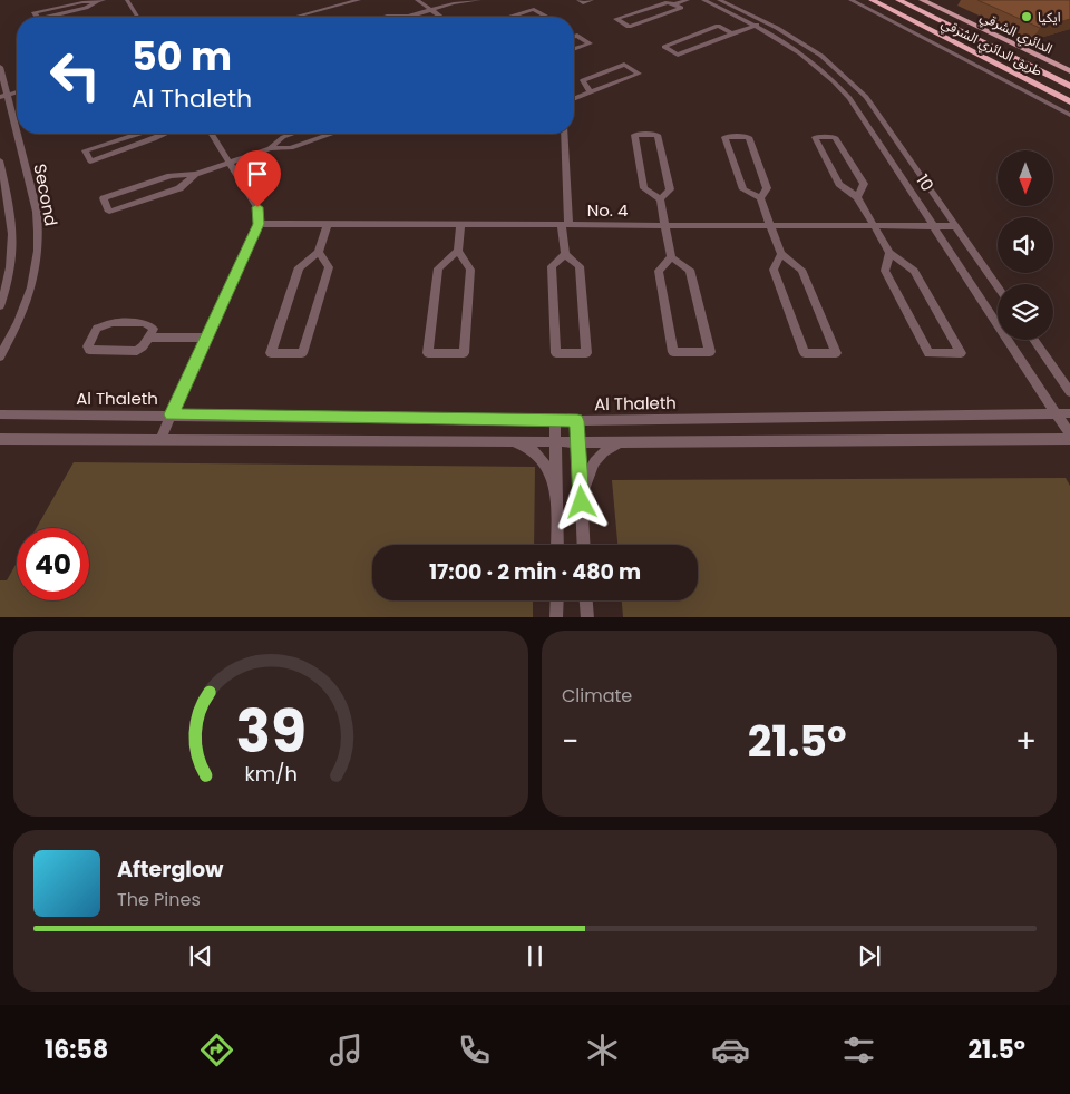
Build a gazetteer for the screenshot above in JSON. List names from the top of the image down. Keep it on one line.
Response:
{"streets":{"highway":["طريق الدائري الشرقي"],"main road":["الدائري الشرقي"],"street":["10","Second","No. 4","Al Thaleth"]},"crossings":[["10","No. 4"],["10","Al Thaleth"]],"places":["ايكيا"],"north":"bottom","page":{"turn":["50 m","Al Thaleth"],"limit":"40","trip":"17:00 · 2 min · 480 m","tile":"Climate","heat":["−","21.5°","+"],"song":["Afterglow","The Pines"],"tabs":["16:58","21.5°"],"gauge":["39","km/h"]}}
